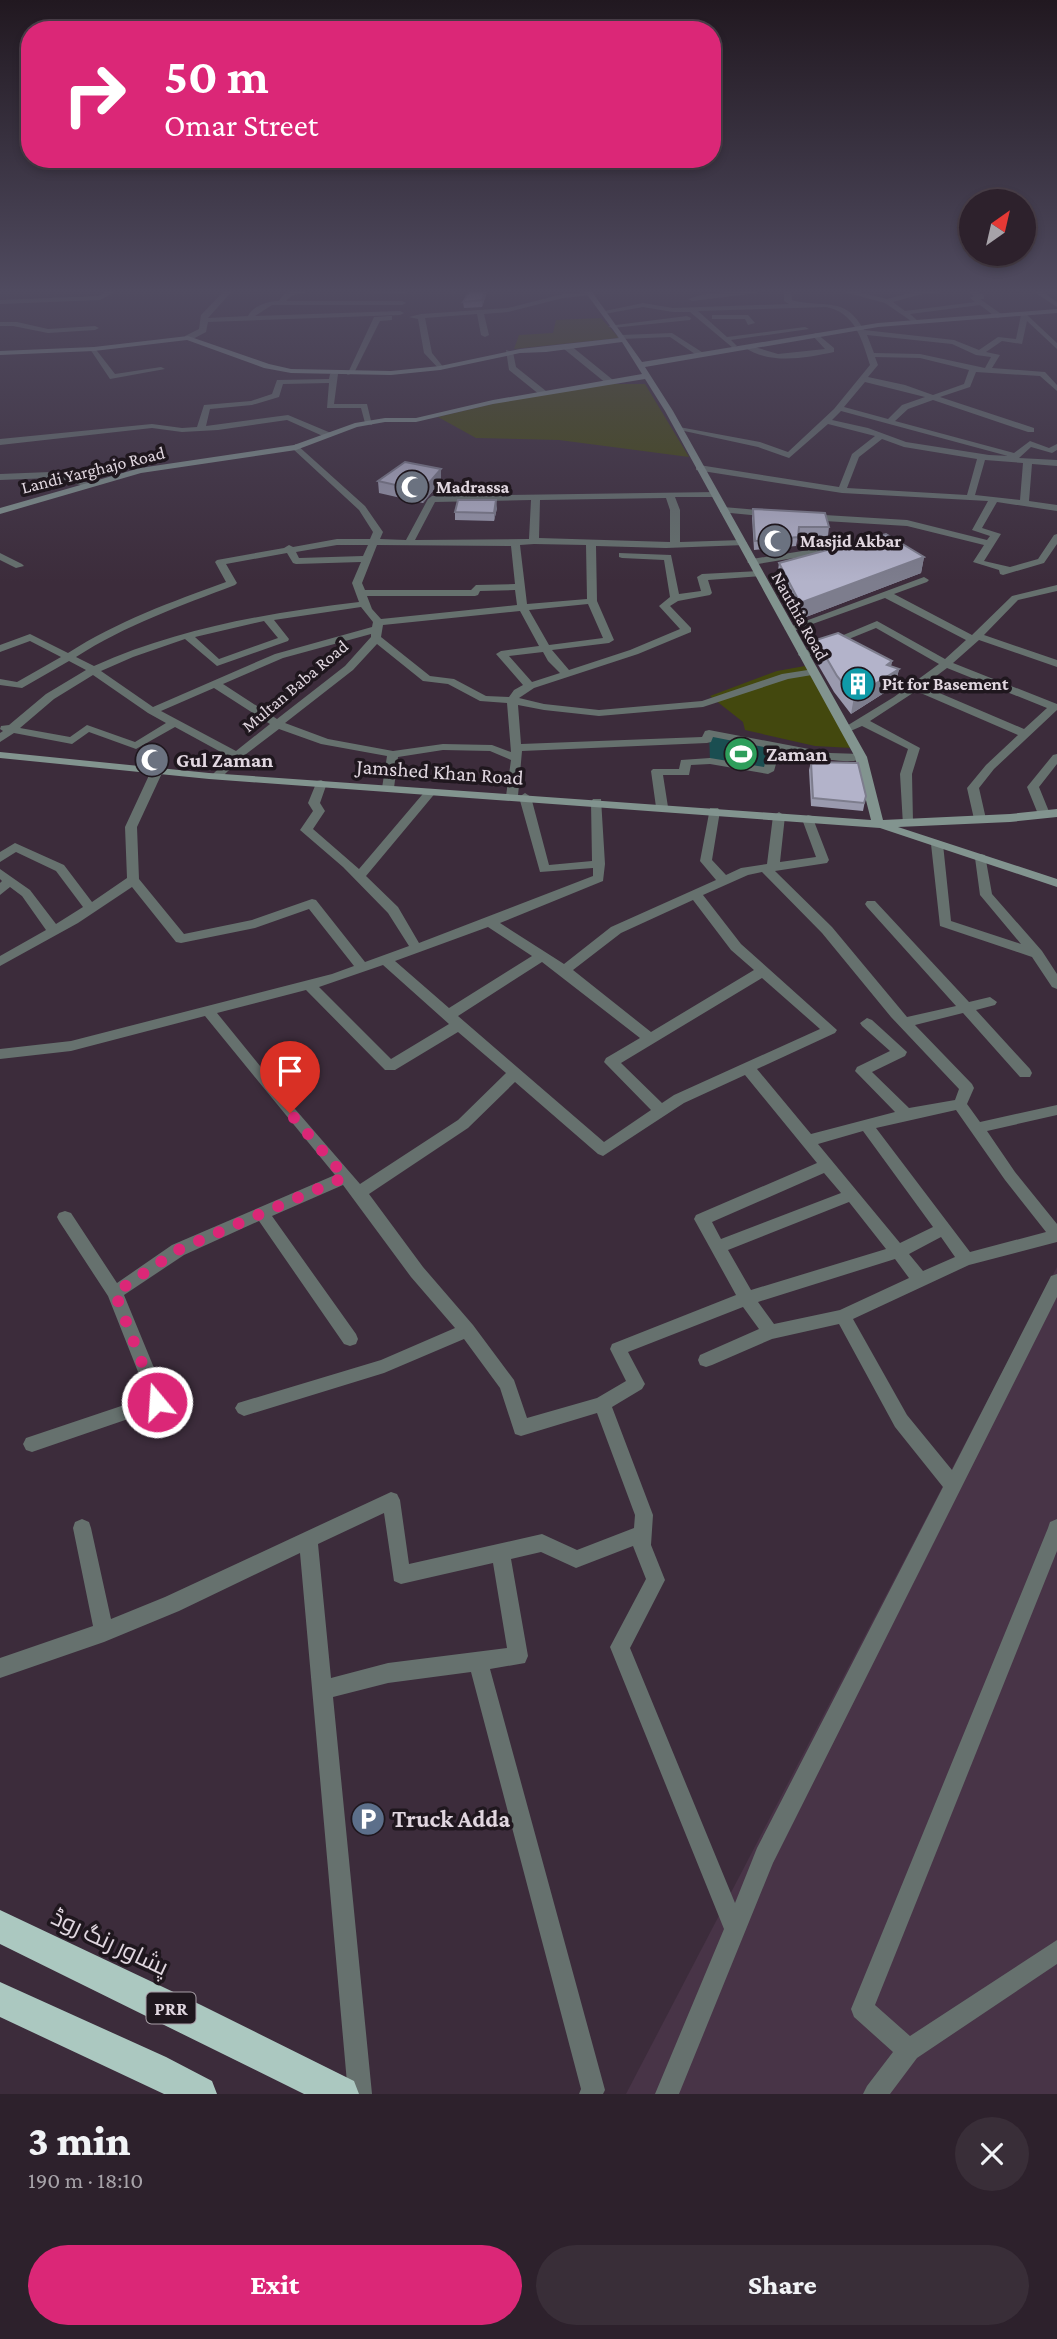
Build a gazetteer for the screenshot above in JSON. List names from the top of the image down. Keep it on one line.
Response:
{"streets":{"highway":["پشاور رنگ روڈ","PRR"],"street":["Landi Yarghajo Road","Nauthia Road","Multan Baba Road","Jamshed Khan Road"]},"crossings":[["Nauthia Road","Jamshed Khan Road"],["Multan Baba Road","Jamshed Khan Road"]],"places":{"mosque":["Madrassa","Masjid Akbar","Gul Zaman"],"building":["Pit for Basement"],"sports":["Zaman"],"parking":["Truck Adda"]},"north":"top right","page":{"turn":["50 m","Omar Street"],"heading":["3 min","190 m · 18:10"],"buttons":["Exit","Share"]}}
